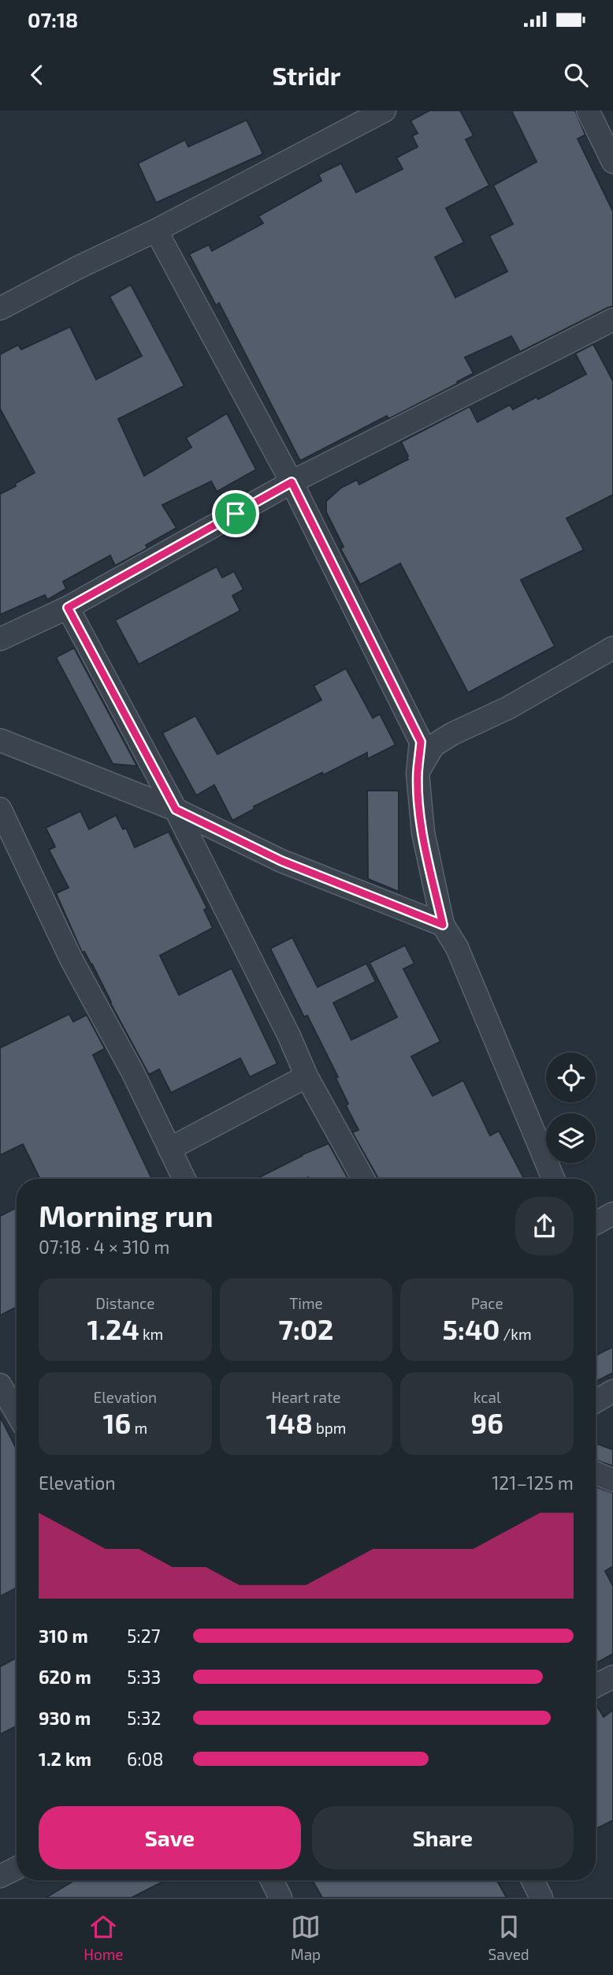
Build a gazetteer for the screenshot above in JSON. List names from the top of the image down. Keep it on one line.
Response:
{"page":{"status":"07:18","header":"Stridr","heading":["Morning run","07:18 · 4 × 310 m"],"stats":[["Distance","1.24 km"],["Time","7:02"],["Pace","5:40 /km"],["Elevation","16 m"],["Heart rate","148 bpm"],["kcal","96"]],"chart":["Elevation","121–125 m"],"list":[{"name":"310 m","note":"5:27"},{"name":"620 m","note":"5:33"},{"name":"930 m","note":"5:32"},{"name":"1.2 km","note":"6:08"}],"buttons":["Save","Share"],"tabs":["Home","Map","Saved"]}}
